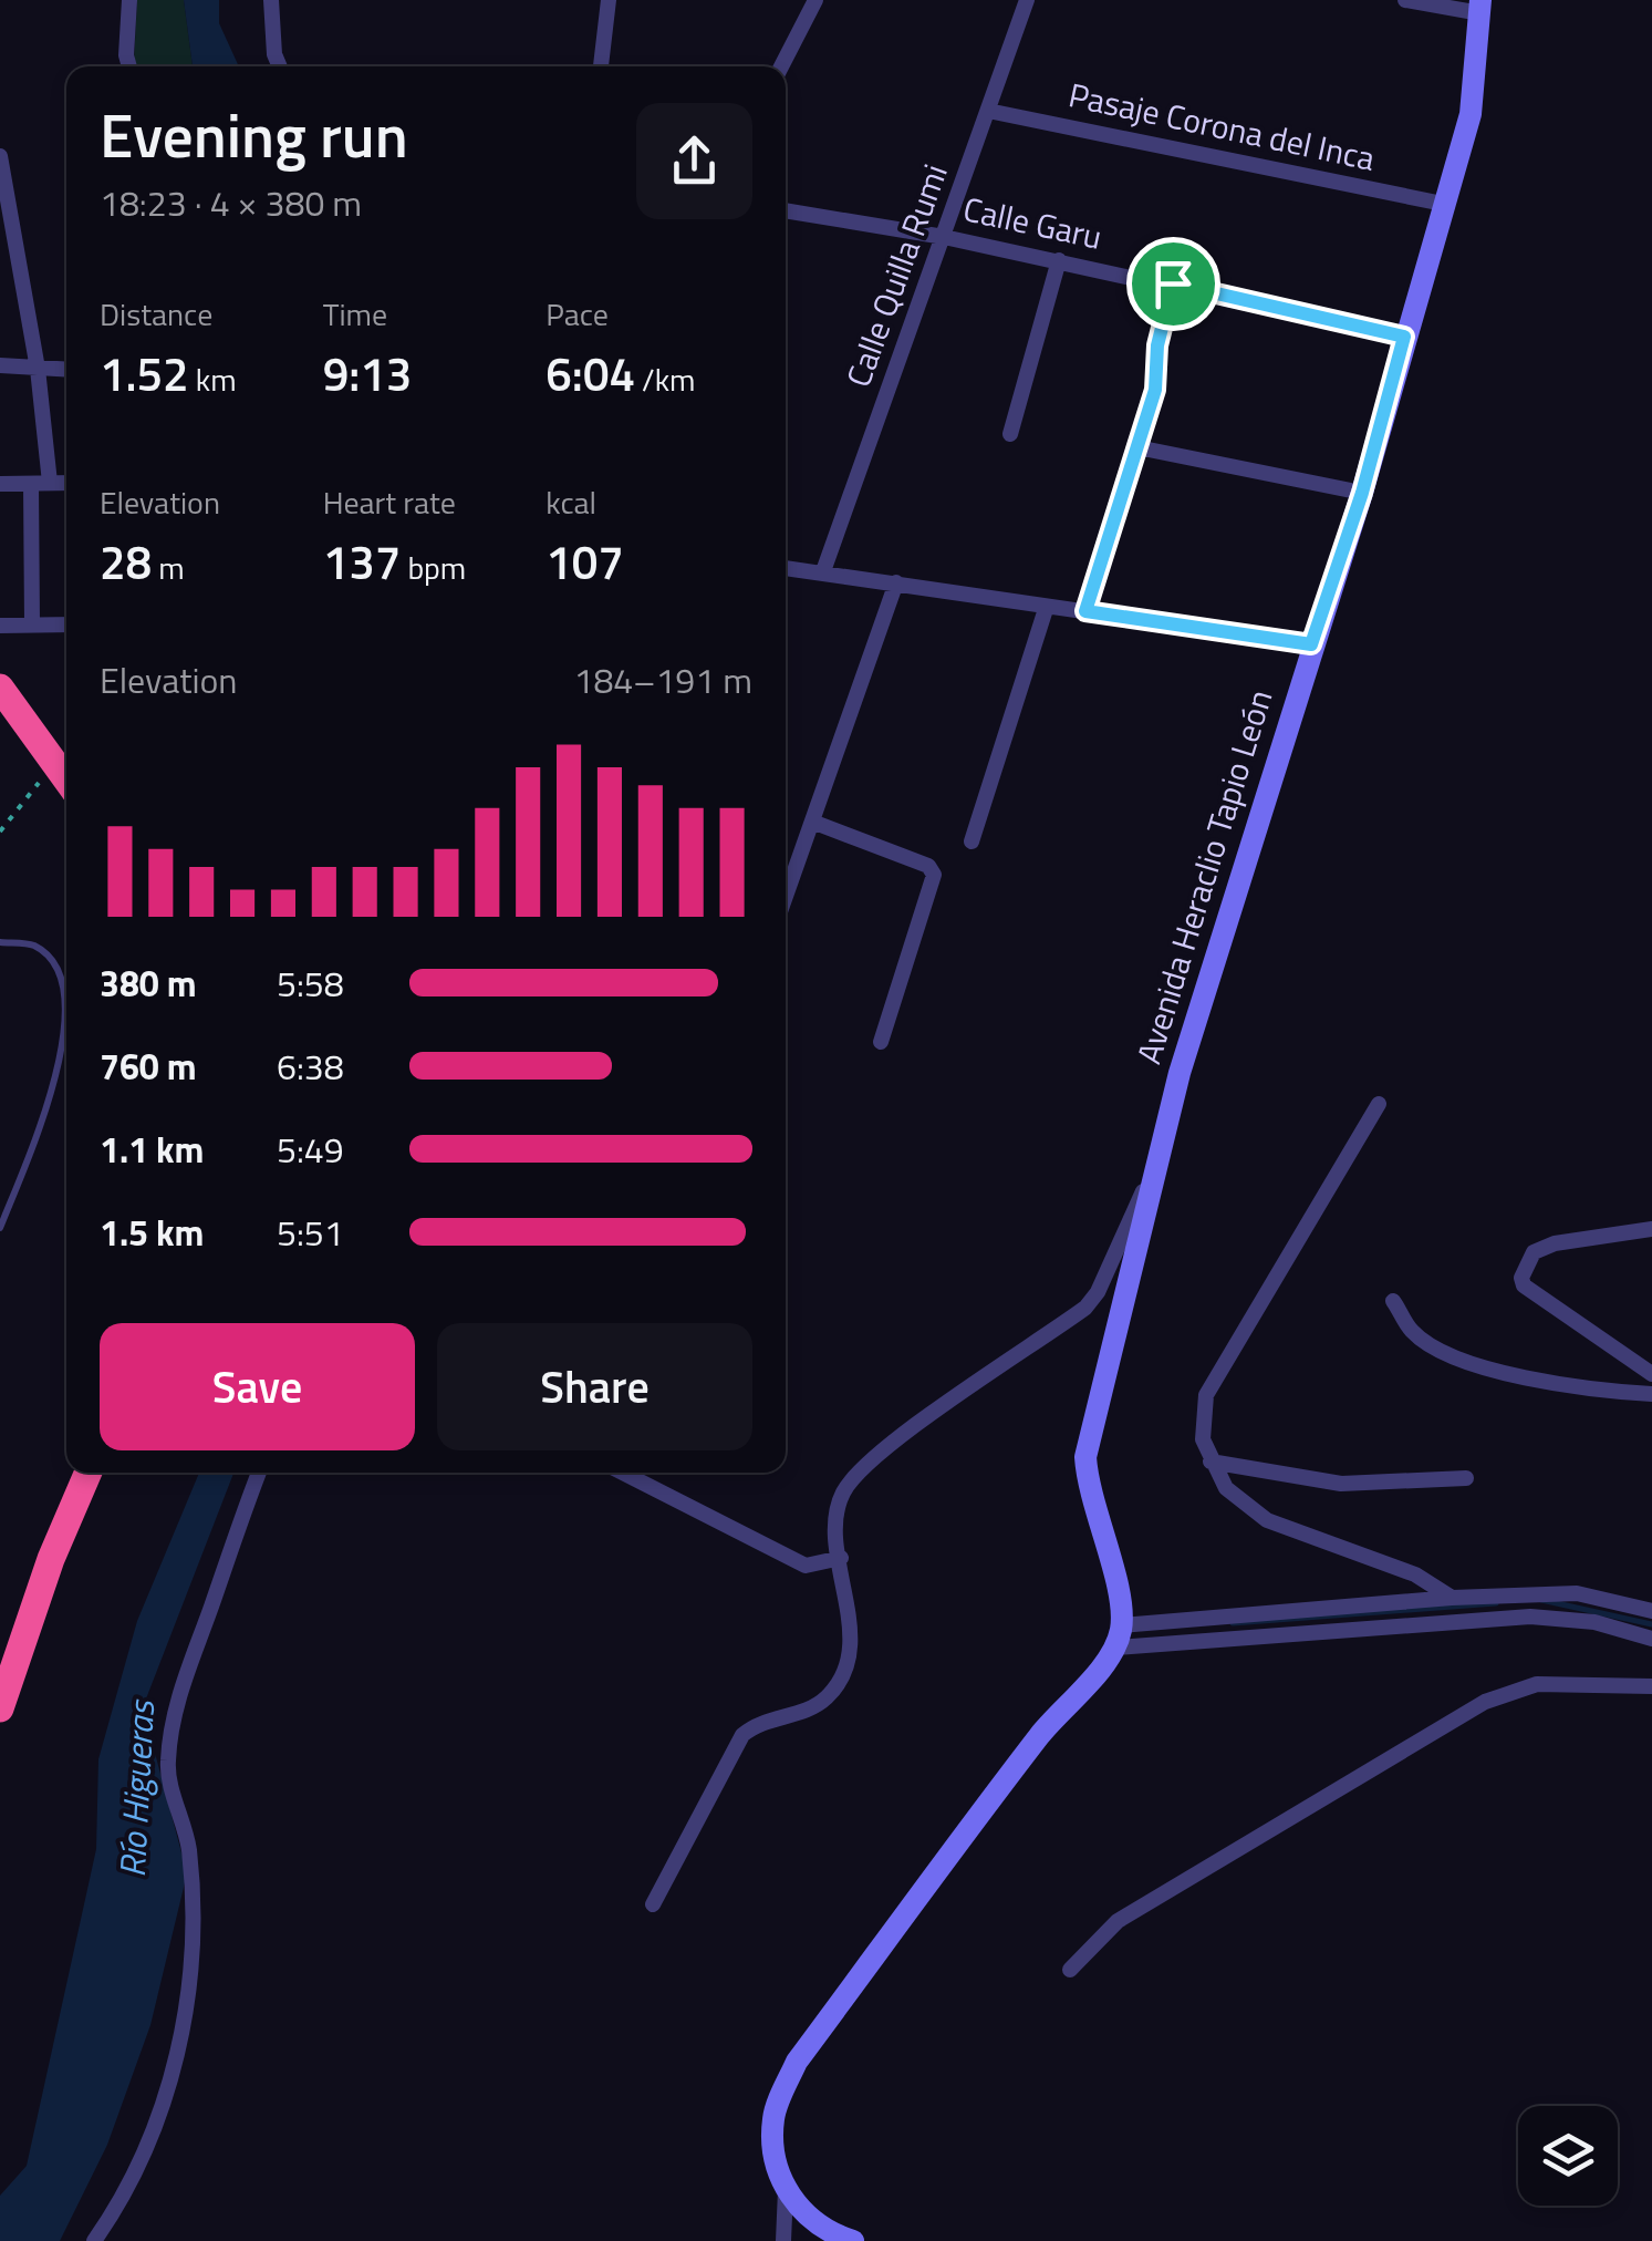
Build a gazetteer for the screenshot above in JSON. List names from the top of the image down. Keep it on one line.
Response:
{"streets":{"street":["Pasaje Corona del Inca","Calle Garu","Calle Quilla Rumi","Avenida Heraclio Tapio León"]},"crossings":[["Pasaje Corona del Inca","Calle Quilla Rumi"],["Pasaje Corona del Inca","Avenida Heraclio Tapio León"],["Calle Garu","Calle Quilla Rumi"],["Calle Garu","Avenida Heraclio Tapio León"]],"water":["Río Higueras"],"page":{"heading":["Evening run","18:23 · 4 × 380 m"],"stats":[["Distance","1.52 km"],["Time","9:13"],["Pace","6:04 /km"],["Elevation","28 m"],["Heart rate","137 bpm"],["kcal","107"]],"chart":["Elevation","184–191 m"],"list":[{"name":"380 m","note":"5:58"},{"name":"760 m","note":"6:38"},{"name":"1.1 km","note":"5:49"},{"name":"1.5 km","note":"5:51"}],"buttons":["Save","Share"]}}
